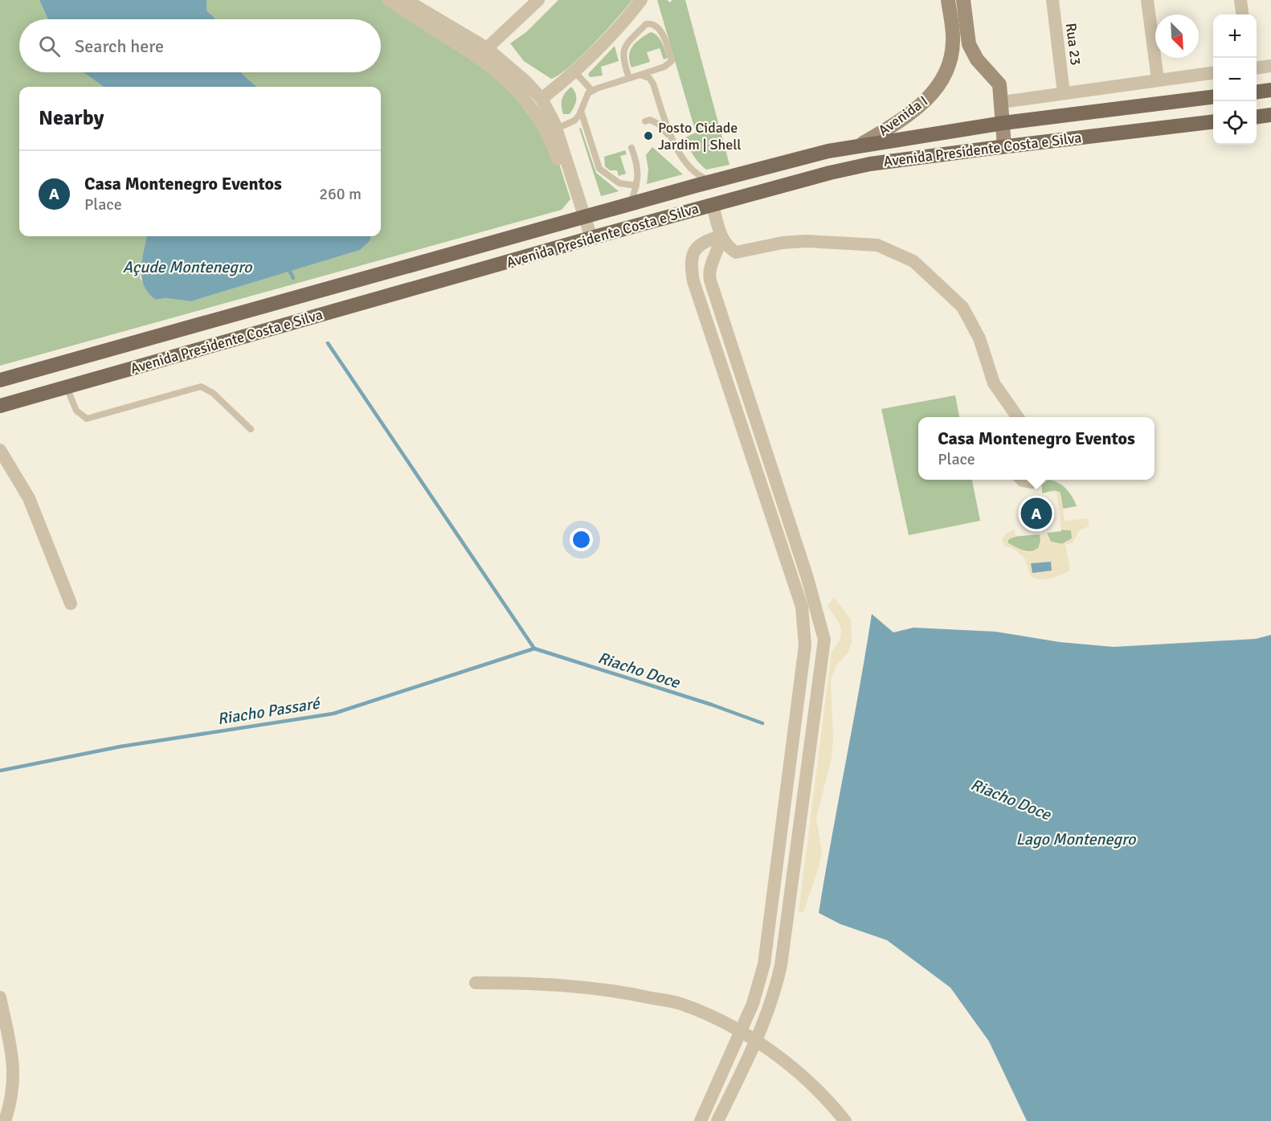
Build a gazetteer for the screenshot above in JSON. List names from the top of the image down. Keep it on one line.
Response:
{"streets":{"main road":["Avenida Presidente Costa e Silva"],"street":["Rua 23","Avenida I"]},"crossings":[["Avenida I","Avenida Presidente Costa e Silva"]],"water":["Açude Montenegro","Riacho Doce","Riacho Passaré","Lago Montenegro"],"places":["Posto Cidade Jardim | Shell"],"north":"bottom right","page":{"map_buttons":["+","−"],"search":"Search here","heading":"Nearby","list":[{"mark":"A","name":"Casa Montenegro Eventos","note":"Place","value":"260 m"}],"popup":["Casa Montenegro Eventos","Place"],"pins":"A"}}
